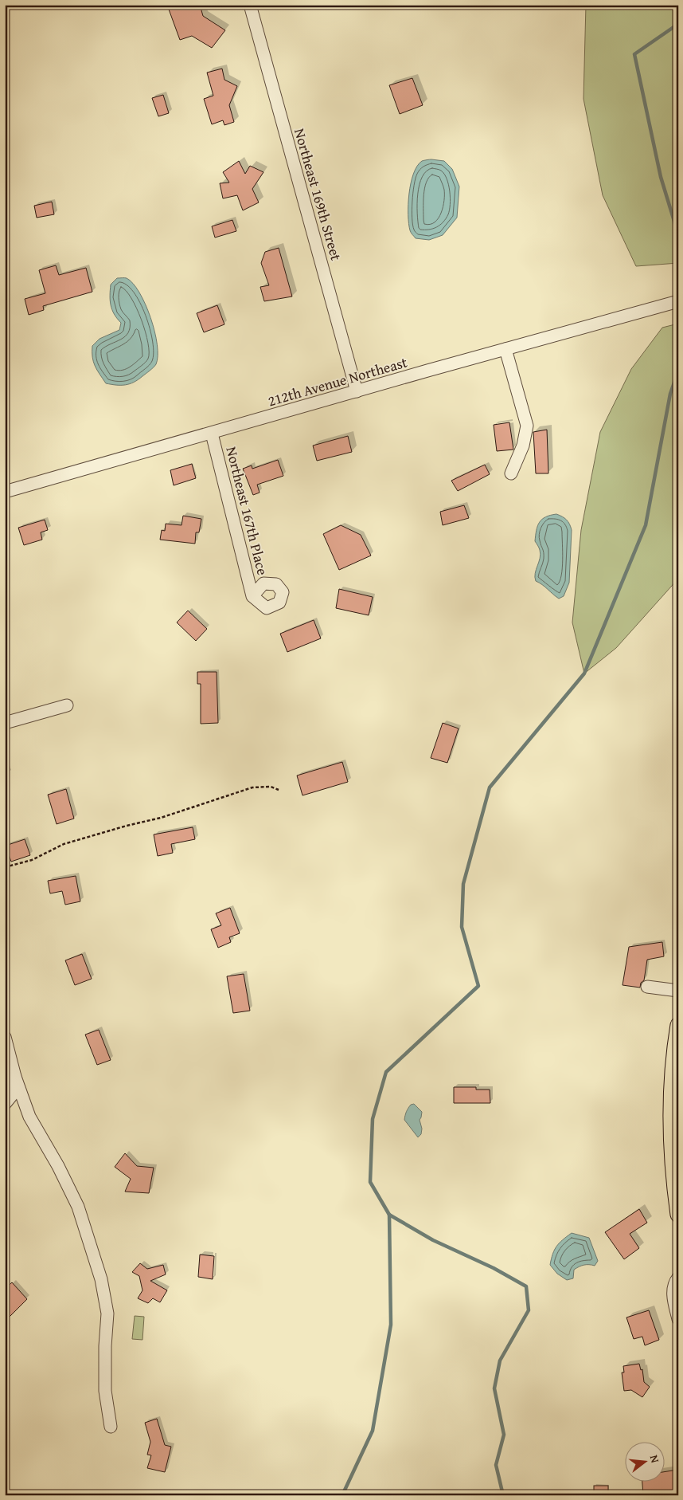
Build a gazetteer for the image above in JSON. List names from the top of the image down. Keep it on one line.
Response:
{"streets":{"street":["Northeast 169th Street","212th Avenue Northeast","Northeast 167th Place"]},"crossings":[["Northeast 169th Street","212th Avenue Northeast"],["212th Avenue Northeast","Northeast 167th Place"]],"north":"right"}
